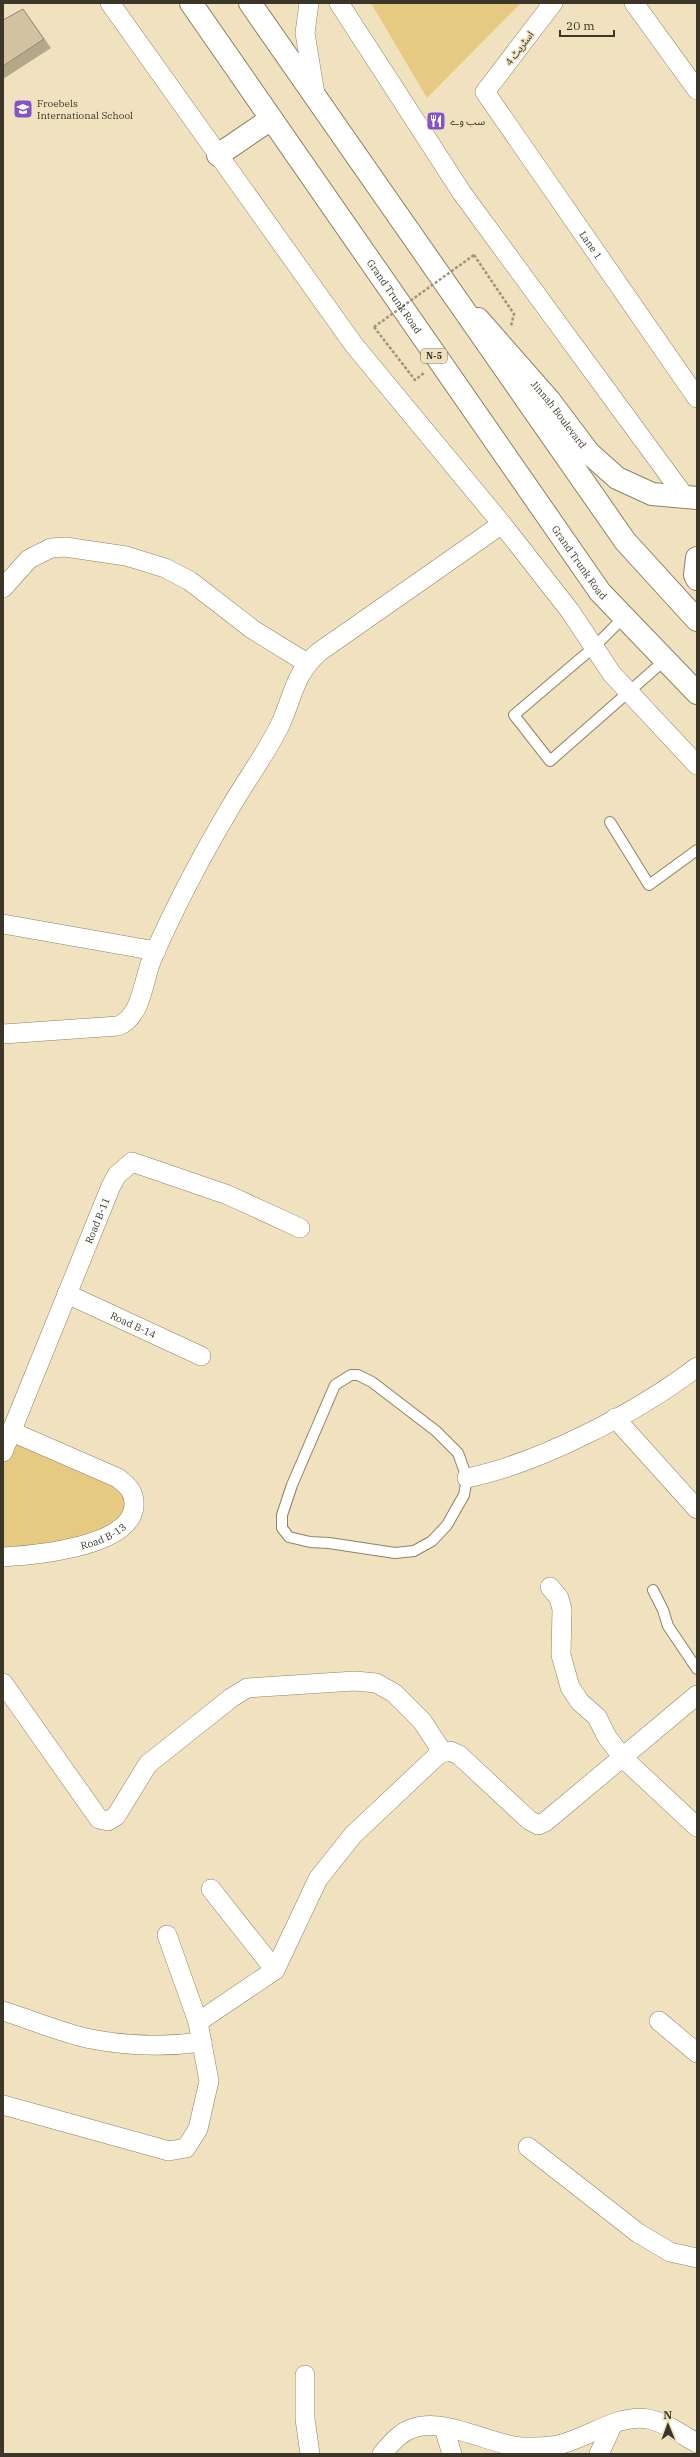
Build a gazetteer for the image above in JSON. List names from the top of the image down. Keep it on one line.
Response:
{"streets":{"main road":["Grand Trunk Road","N-5","Jinnah Boulevard"],"street":["اسٹریٹ 4","Lane 1","Road B-11","Road B-14","Road B-13"]},"crossings":[["اسٹریٹ 4","Lane 1"],["Road B-11","Road B-14"],["Road B-11","Road B-13"]],"places":{"school or university":["Froebels International School"],"restaurant":["سب وے"]},"scale_bar":"20 m","north":"top"}
